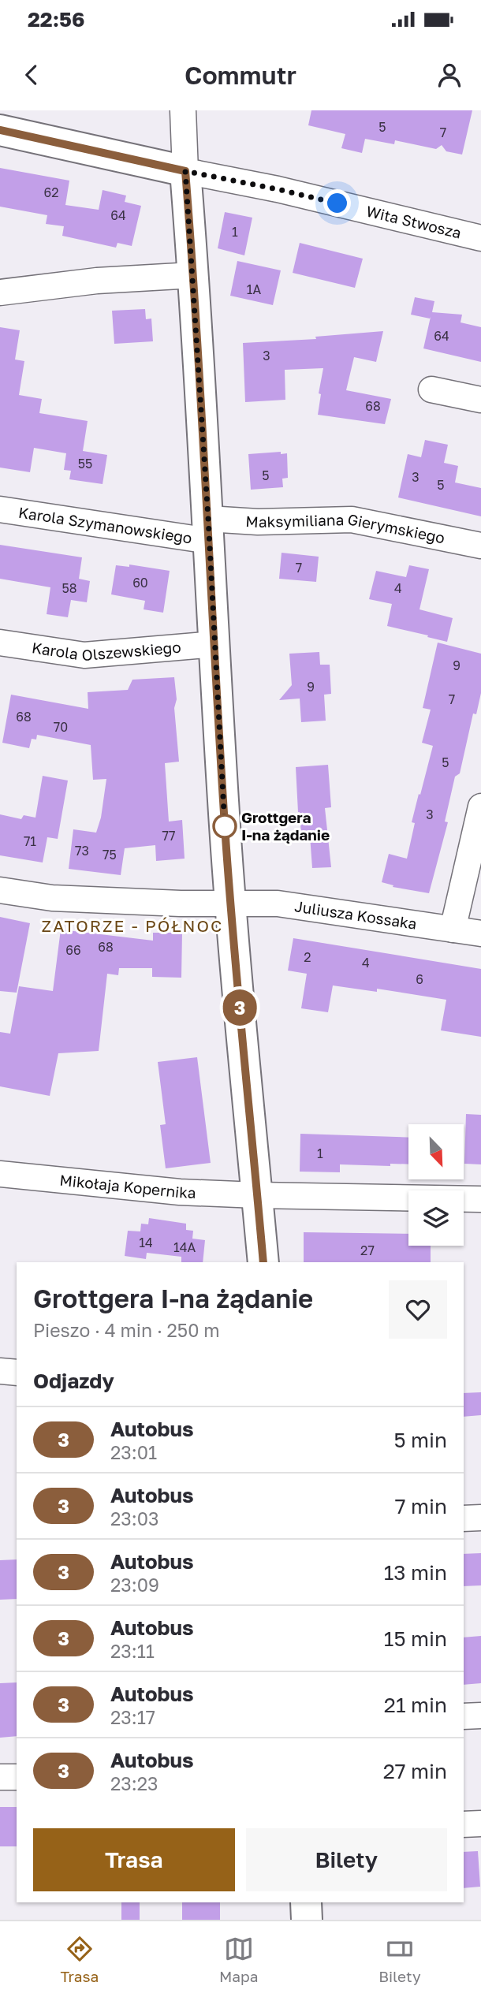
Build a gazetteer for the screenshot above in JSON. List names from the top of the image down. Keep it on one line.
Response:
{"streets":{"street":["Wita Stwosza","Karola Szymanowskiego","Maksymiliana Gierymskiego","Karola Olszewskiego","Juliusza Kossaka","Mikołaja Kopernika"]},"crossings":[["Karola Szymanowskiego","Maksymiliana Gierymskiego"]],"districts":["ZATORZE - PÓŁNOC"],"places":["Grottgera I-na żądanie"],"lines":["bus line 3"],"house_numbers":["5","7","62","64","1","1A","64","3","68","55","5","3","5","7","60","58","4","9","9","7","68","70","5","3","77","71","73","75","68","66","2","4","6","1","14","14A","27"],"north":"bottom right","page":{"status":"22:56","header":"Commutr","on_map":"3","heading":[["Grottgera I-na żądanie","Pieszo · 4 min · 250 m"],"Odjazdy"],"list":[{"mark":"3","name":"Autobus","note":"23:01","value":"5 min"},{"mark":"3","name":"Autobus","note":"23:03","value":"7 min"},{"mark":"3","name":"Autobus","note":"23:09","value":"13 min"},{"mark":"3","name":"Autobus","note":"23:11","value":"15 min"},{"mark":"3","name":"Autobus","note":"23:17","value":"21 min"},{"mark":"3","name":"Autobus","note":"23:23","value":"27 min"}],"buttons":["Trasa","Bilety"],"tabs":["Trasa","Mapa","Bilety"]}}
